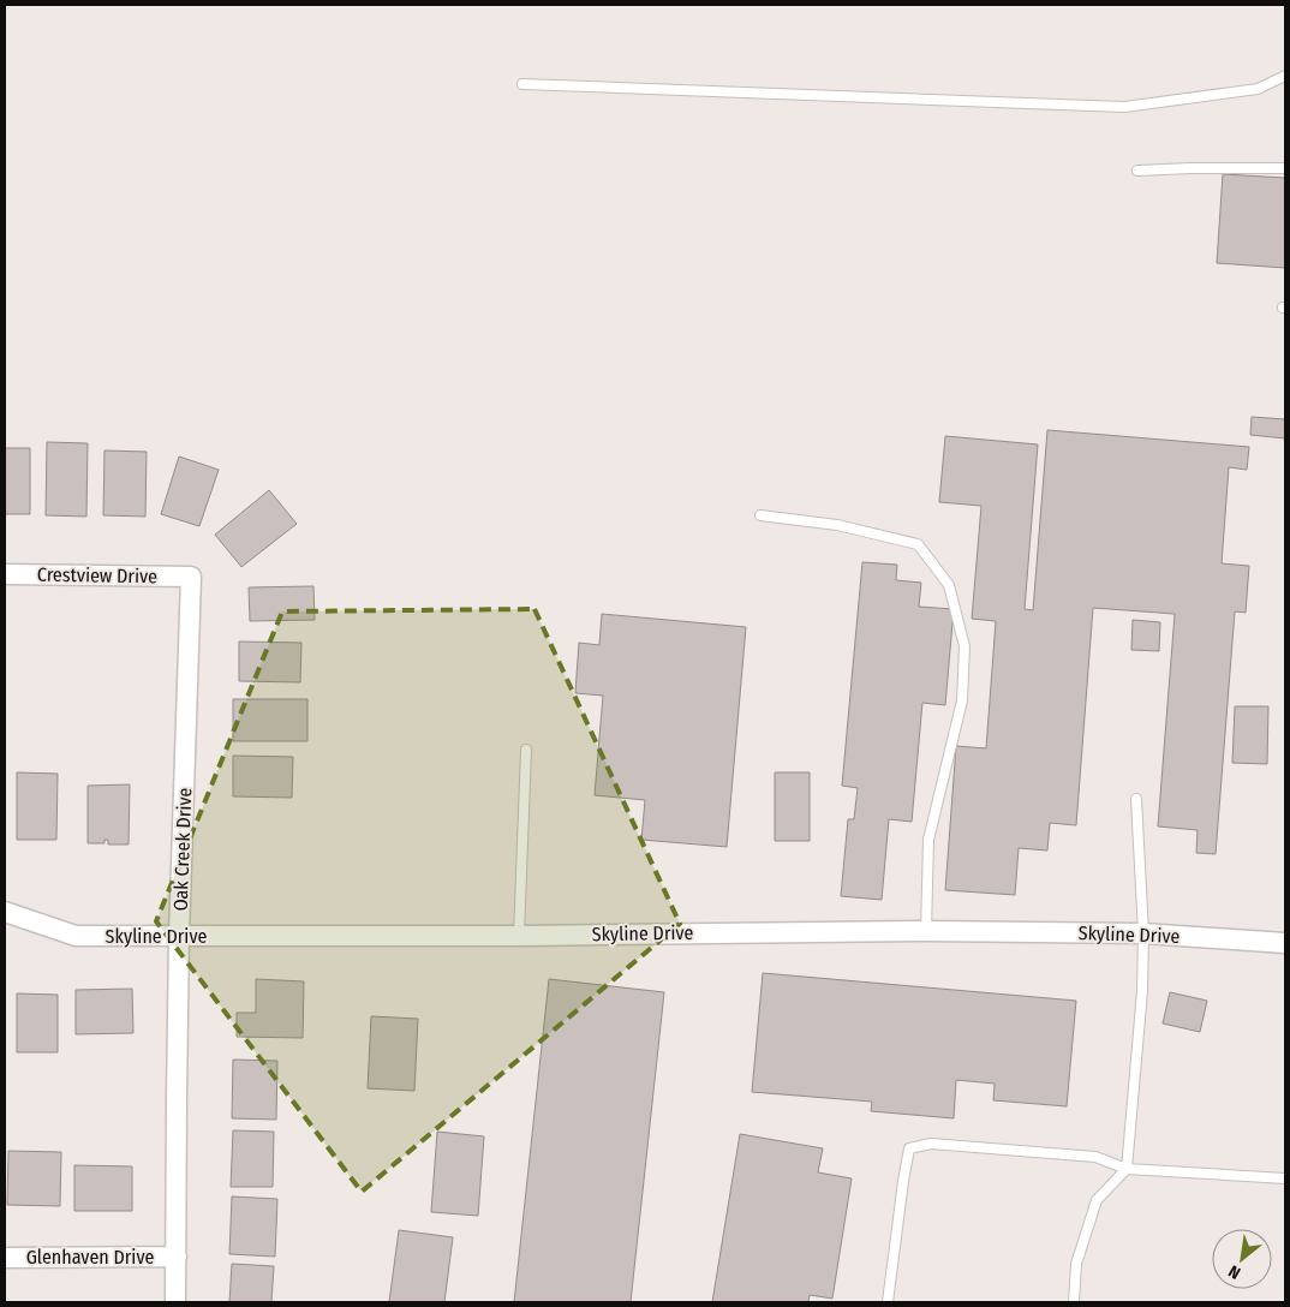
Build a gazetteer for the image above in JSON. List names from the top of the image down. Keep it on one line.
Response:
{"streets":{"street":["Crestview Drive","Oak Creek Drive","Skyline Drive","Glenhaven Drive"]},"crossings":[["Crestview Drive","Oak Creek Drive"],["Oak Creek Drive","Skyline Drive"],["Oak Creek Drive","Glenhaven Drive"]],"north":"bottom left"}
